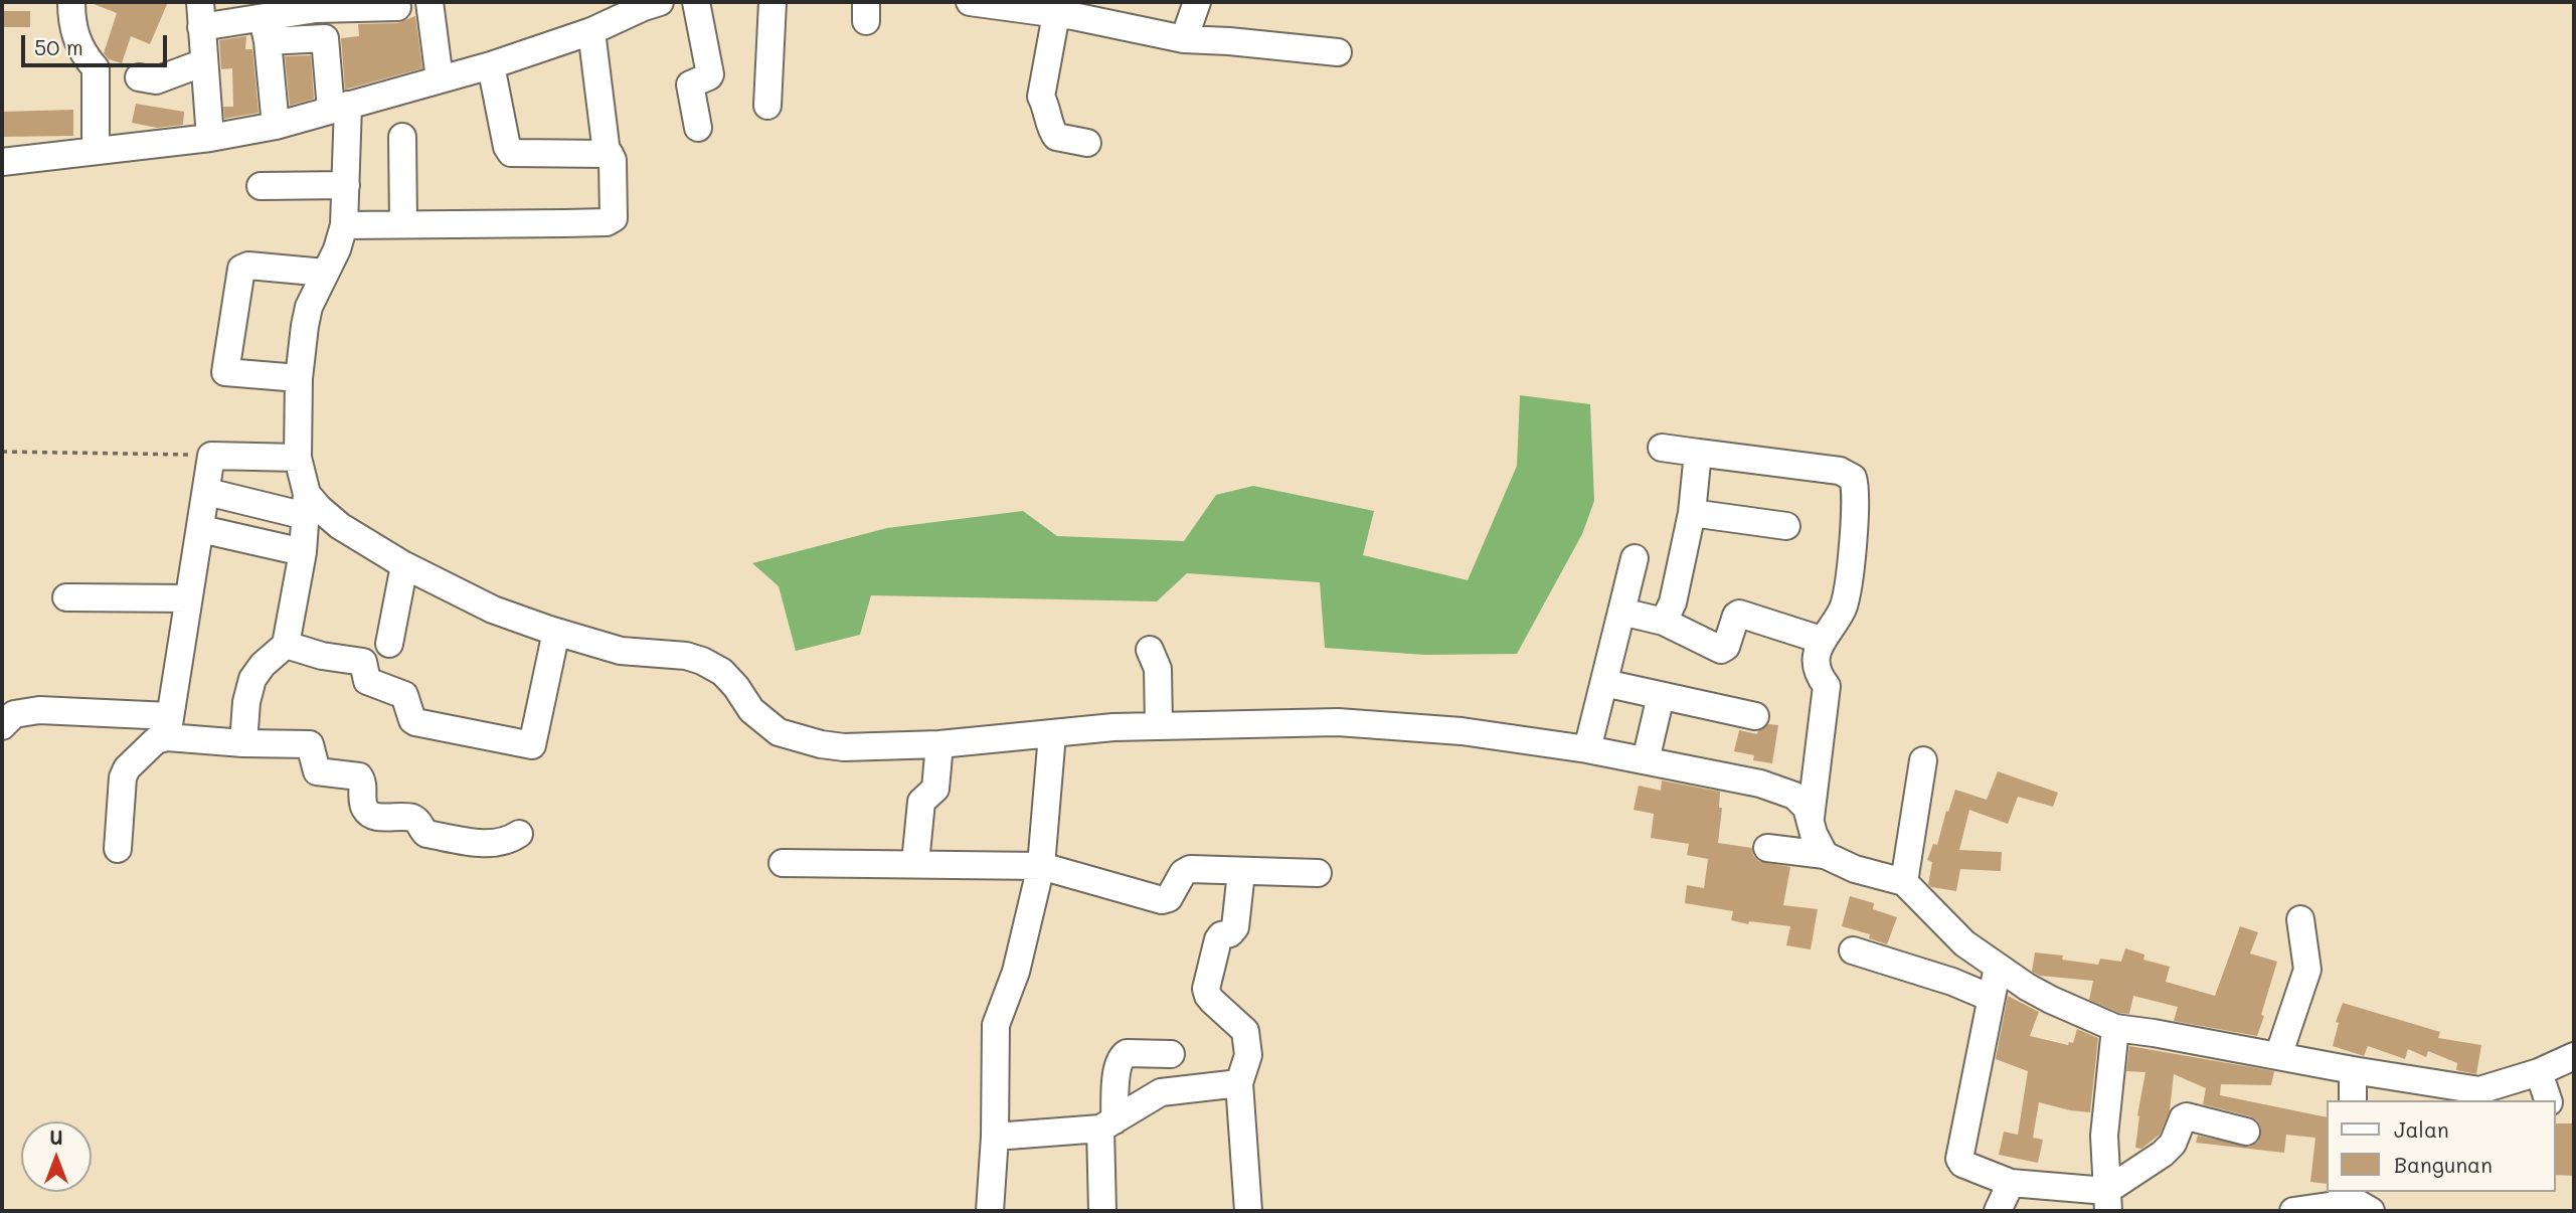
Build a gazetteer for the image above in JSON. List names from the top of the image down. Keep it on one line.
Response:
{"legend":["Jalan","Bangunan"],"scale_bar":"50 m","north":"top"}
